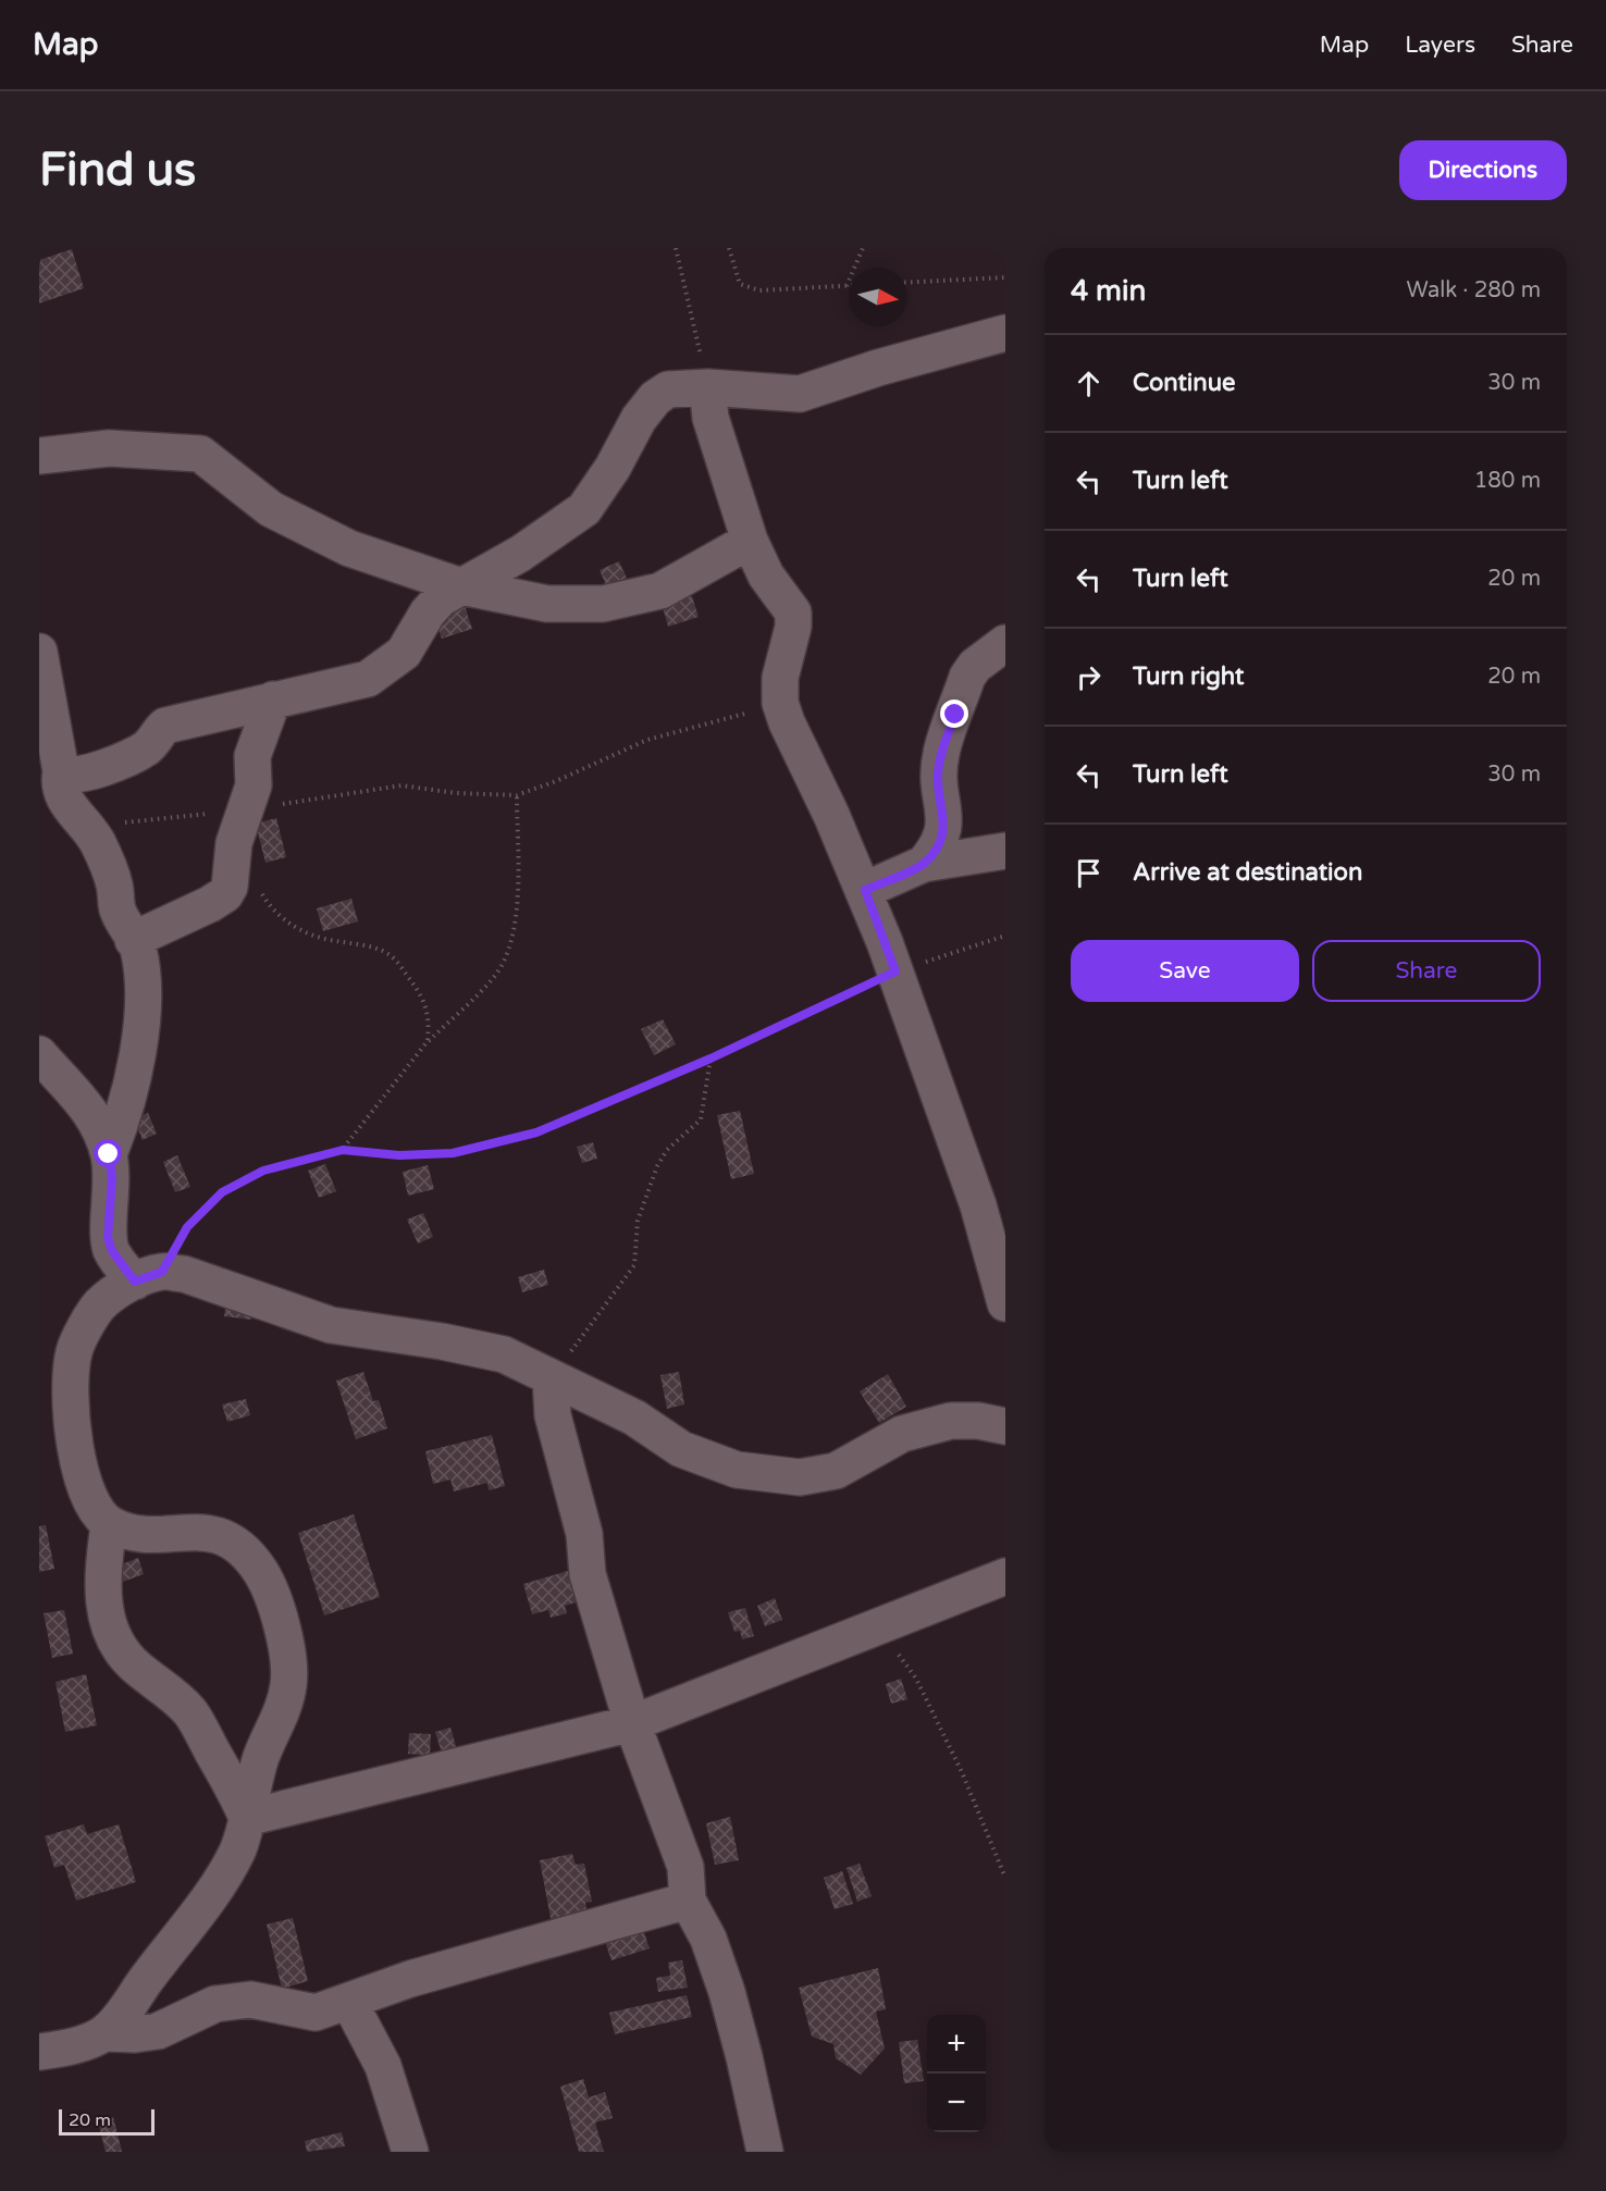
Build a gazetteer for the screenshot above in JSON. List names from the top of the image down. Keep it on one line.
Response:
{"scale_bar":"20 m","north":"right","page":{"header":"Map","nav":["Map","Layers","Share"],"buttons":["Directions",["Save","Share"]],"title":"Find us","heading":["4 min","Walk · 280 m"],"list":[["Continue","30 m"],["Turn left","180 m"],["Turn left","20 m"],["Turn right","20 m"],["Turn left","30 m"],"Arrive at destination"],"map_buttons":["+","−"],"scale":"20 m"}}
